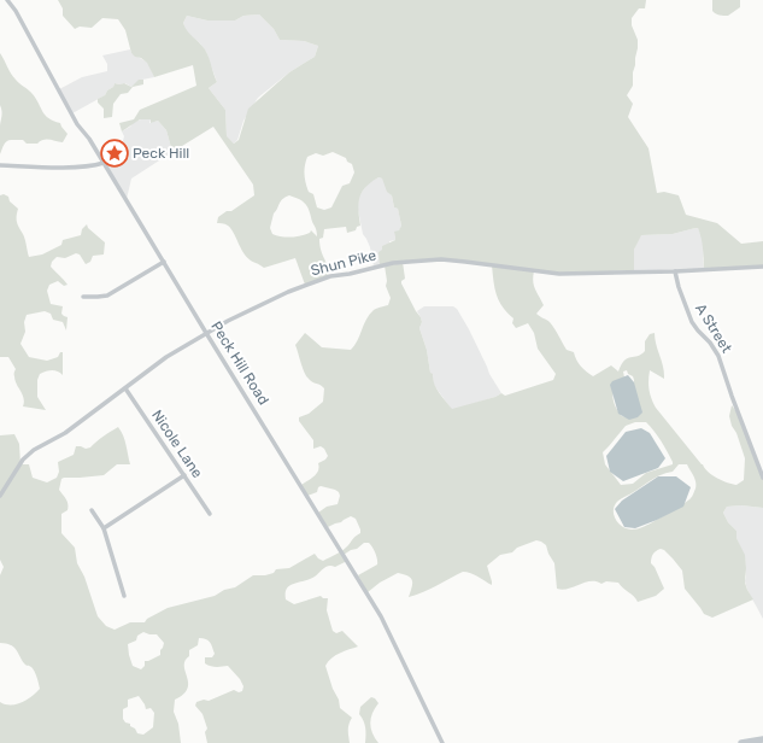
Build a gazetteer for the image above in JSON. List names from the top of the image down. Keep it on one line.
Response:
{"streets":{"street":["Shun Pike","A Street","Peck Hill Road","Nicole Lane"]},"crossings":[["Shun Pike","A Street"],["Shun Pike","Peck Hill Road"],["Shun Pike","Nicole Lane"]],"places":{"place":["Peck Hill"]}}
